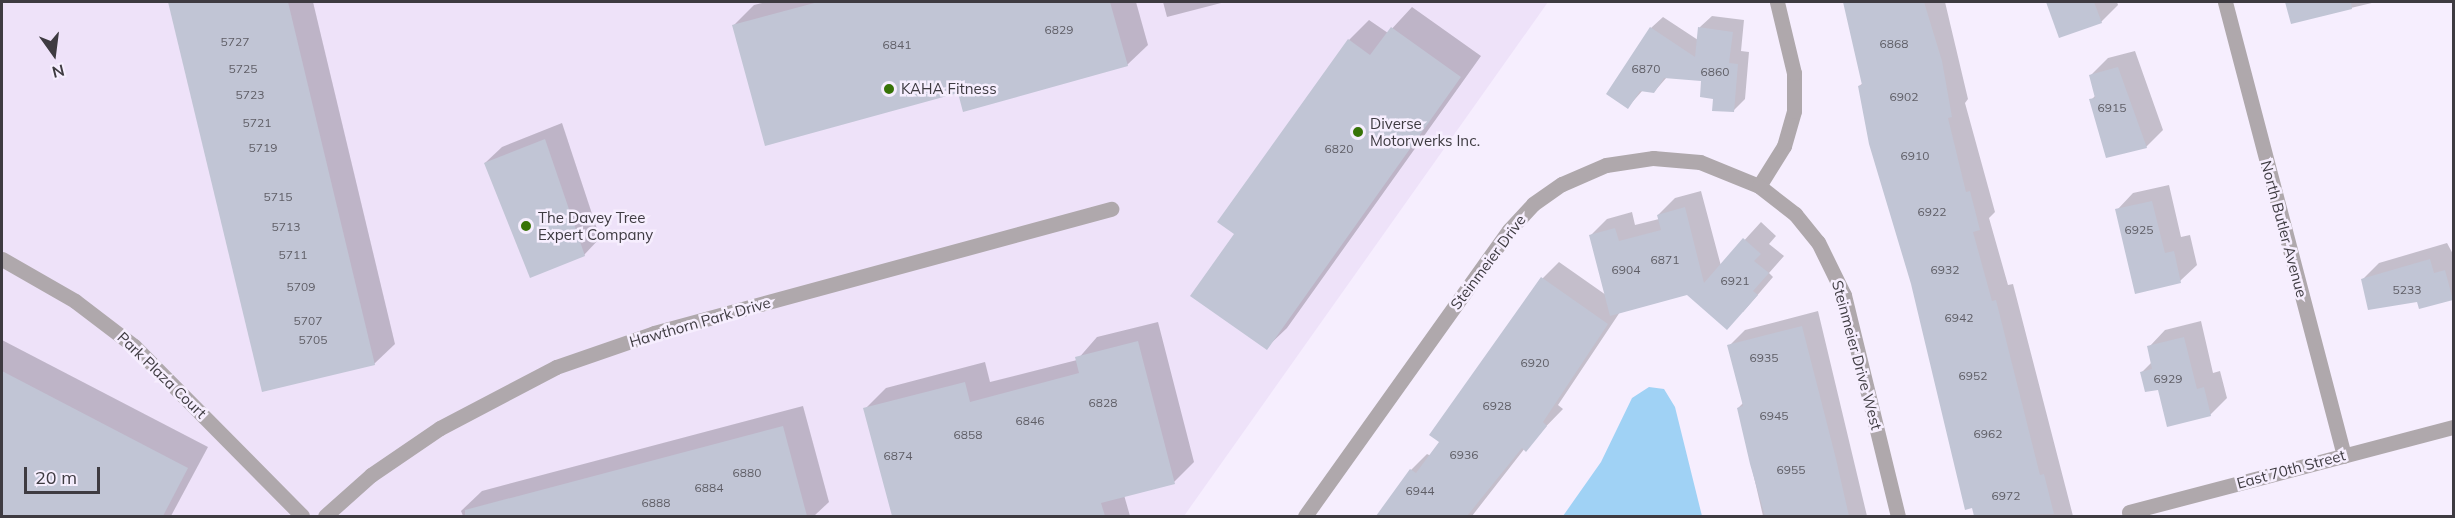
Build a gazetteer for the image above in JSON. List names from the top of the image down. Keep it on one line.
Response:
{"streets":{"street":["North Butler Avenue","Steinmeier Drive","Hawthorn Park Drive","Steinmeier Drive West","Park Plaza Court","East 70th Street"]},"crossings":[["North Butler Avenue","East 70th Street"],["Steinmeier Drive","Steinmeier Drive West"]],"places":["KAHA Fitness","Diverse Motorwerks Inc.","The Davey Tree Expert Company"],"house_numbers":["6829","5727","6868","6841","5725","6870","6860","5723","6902","6915","5721","5719","6820","6910","5715","6922","5713","6925","5711","6871","6904","6932","6921","5709","5233","6942","5707","5705","6935","6920","6952","6929","6828","6928","6945","6846","6962","6858","6936","6874","6955","6880","6884","6944","6972","6888"],"scale_bar":"20 m","north":"bottom"}
